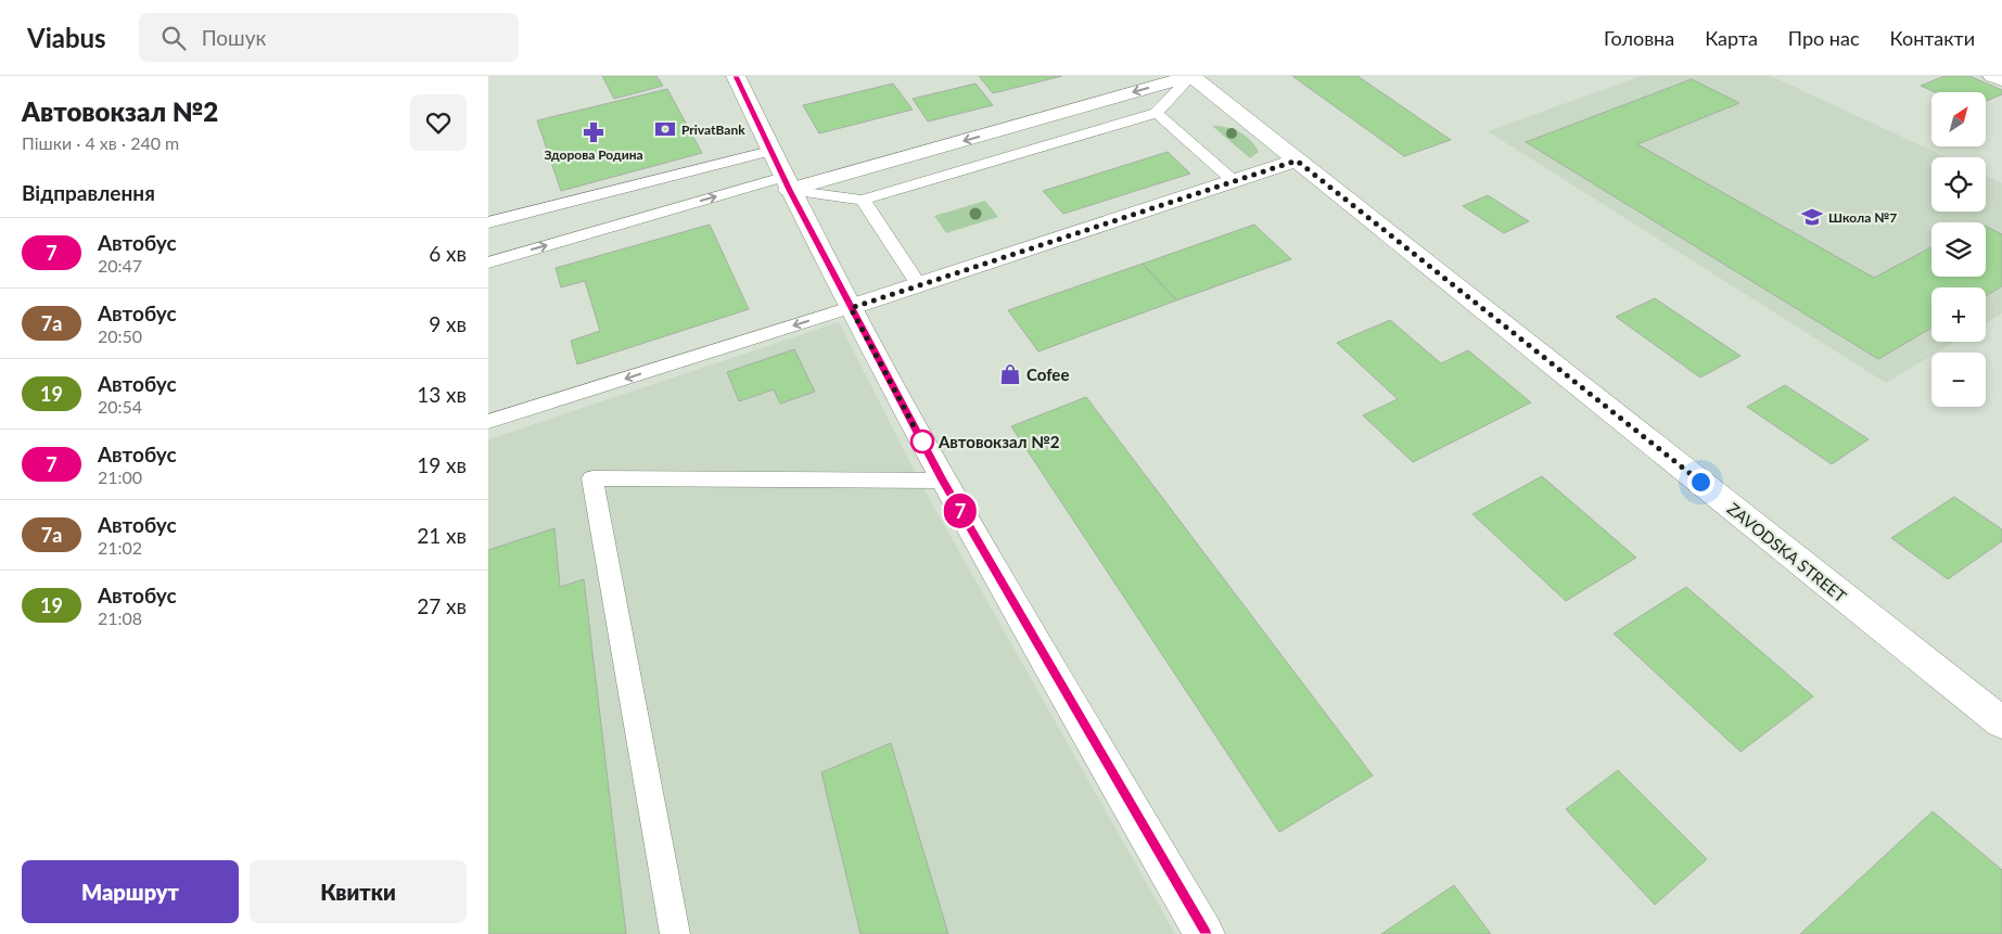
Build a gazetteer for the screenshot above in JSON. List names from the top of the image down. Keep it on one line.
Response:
{"streets":{"street":["ZAVODSKA STREET"]},"places":{"bank":["PrivatBank"],"pharmacy":["Здорова Родина"],"school or university":["Школа №7"],"shop":["Cofee"],"other":["Автовокзал №2"]},"lines":["bus line 7"],"north":"top right","page":{"header":"Viabus","search":"Пошук","nav":["Головна","Карта","Про нас","Контакти"],"heading":[["Автовокзал №2","Пішки · 4 хв · 240 m"],"Відправлення"],"on_map":"7","map_buttons":["+","−"],"list":[{"mark":"7","name":"Автобус","note":"20:47","value":"6 хв"},{"mark":"7а","name":"Автобус","note":"20:50","value":"9 хв"},{"mark":"19","name":"Автобус","note":"20:54","value":"13 хв"},{"mark":"7","name":"Автобус","note":"21:00","value":"19 хв"},{"mark":"7а","name":"Автобус","note":"21:02","value":"21 хв"},{"mark":"19","name":"Автобус","note":"21:08","value":"27 хв"}],"buttons":["Маршрут","Квитки"]}}
